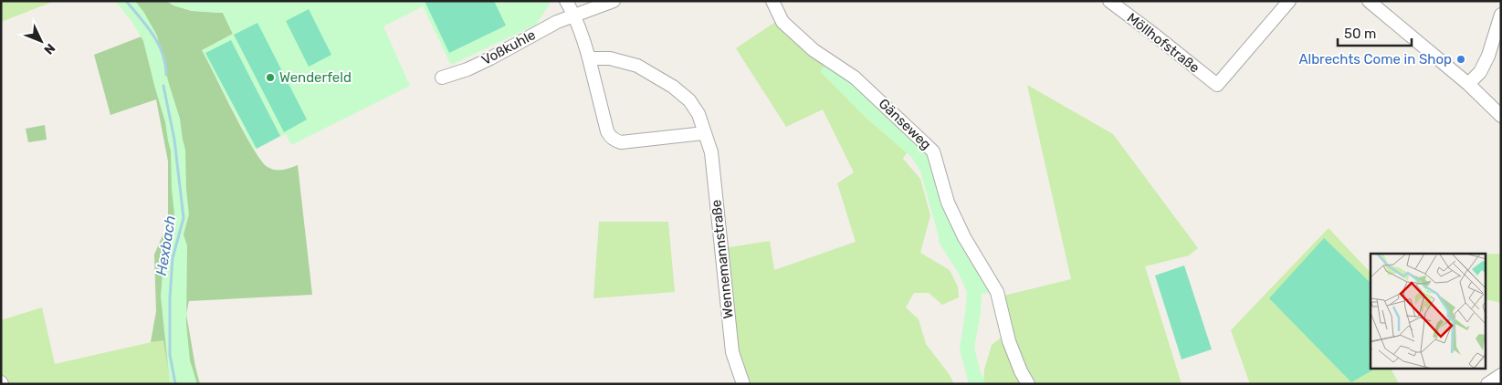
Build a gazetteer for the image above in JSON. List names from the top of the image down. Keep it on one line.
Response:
{"streets":{"street":["Möllhofstraße","Voßkuhle","Gänseweg","Wennemannstraße"]},"water":["Hexbach"],"places":["Albrechts Come in Shop","Wenderfeld"],"scale_bar":"50 m","north":"bottom right"}
